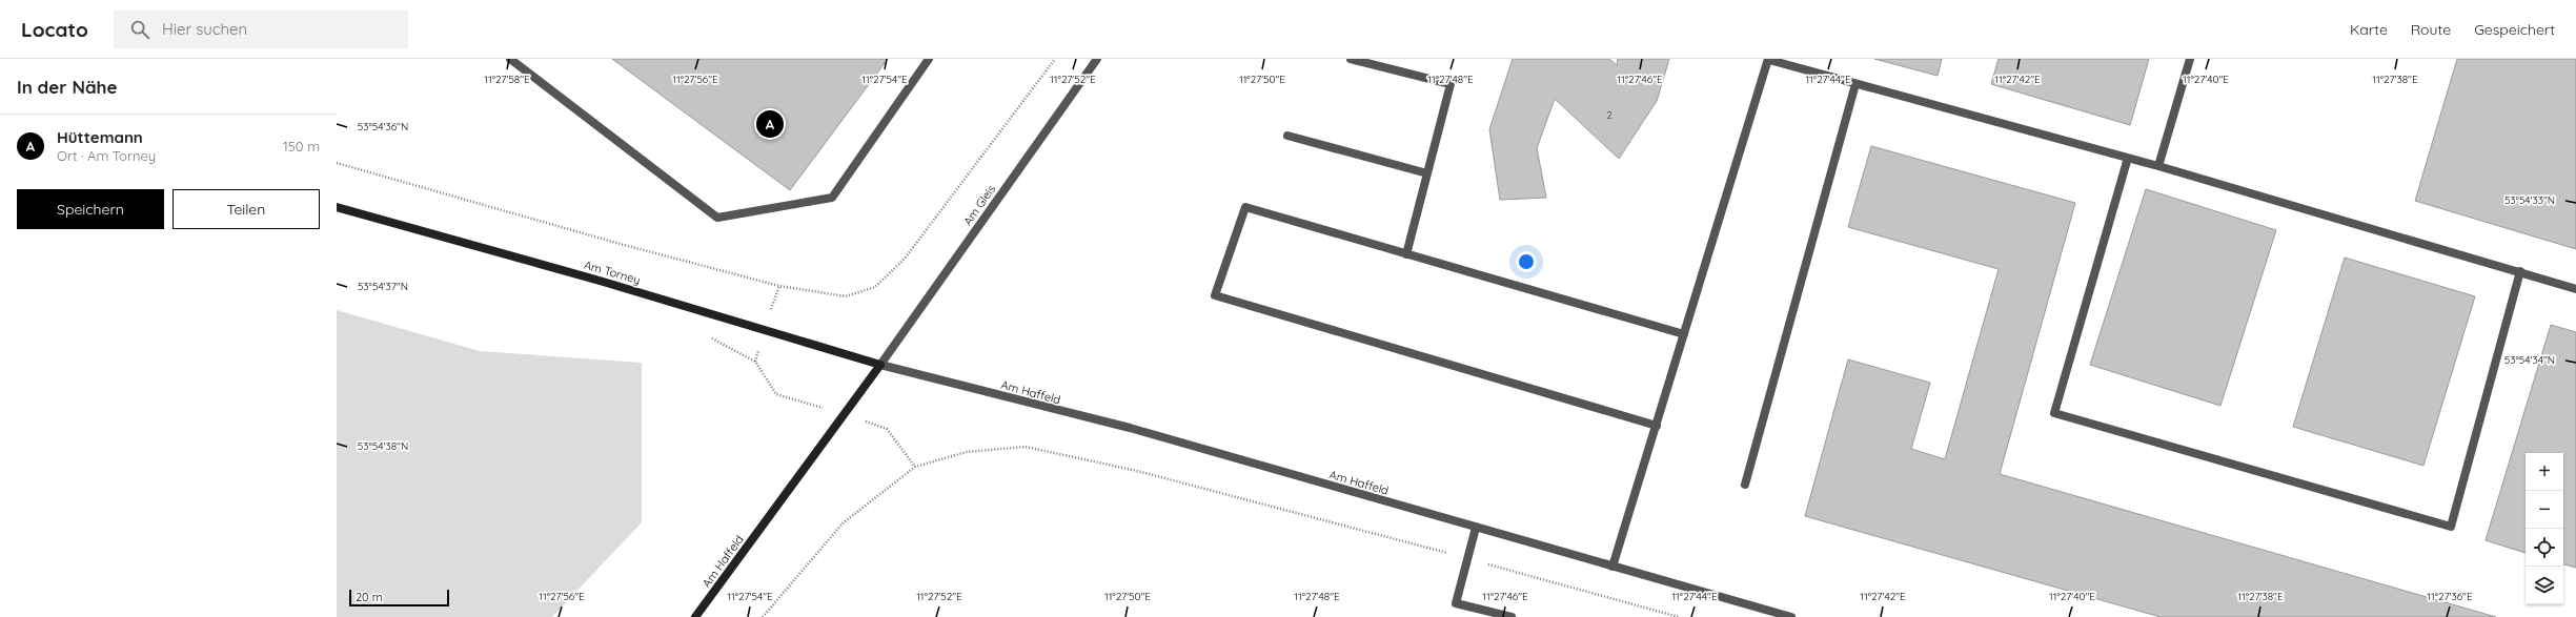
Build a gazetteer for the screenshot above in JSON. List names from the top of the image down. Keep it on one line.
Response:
{"streets":{"street":["Am Gleis","Am Torney","Am Haffeld"]},"crossings":[["Am Gleis","Am Torney"],["Am Gleis","Am Haffeld"],["Am Torney","Am Haffeld"]],"house_numbers":["2"],"scale_bar":"20 m","page":{"header":"Locato","search":"Hier suchen","nav":["Karte","Route","Gespeichert"],"heading":"In der Nähe","pins":"A","list":[{"mark":"A","name":"Hüttemann","note":"Ort · Am Torney","value":"150 m"}],"buttons":["Speichern","Teilen"],"map_buttons":["+","−"],"scale":"20 m"},"coordinates":["11°27'58\"E","11°27'56\"E","11°27'54\"E","11°27'52\"E","11°27'50\"E","11°27'48\"E","11°27'46\"E","11°27'44\"E","11°27'42\"E","11°27'40\"E","11°27'38\"E","53°54'36\"N","53°54'33\"N","53°54'37\"N","53°54'34\"N","53°54'38\"N","11°27'36\"E"]}
